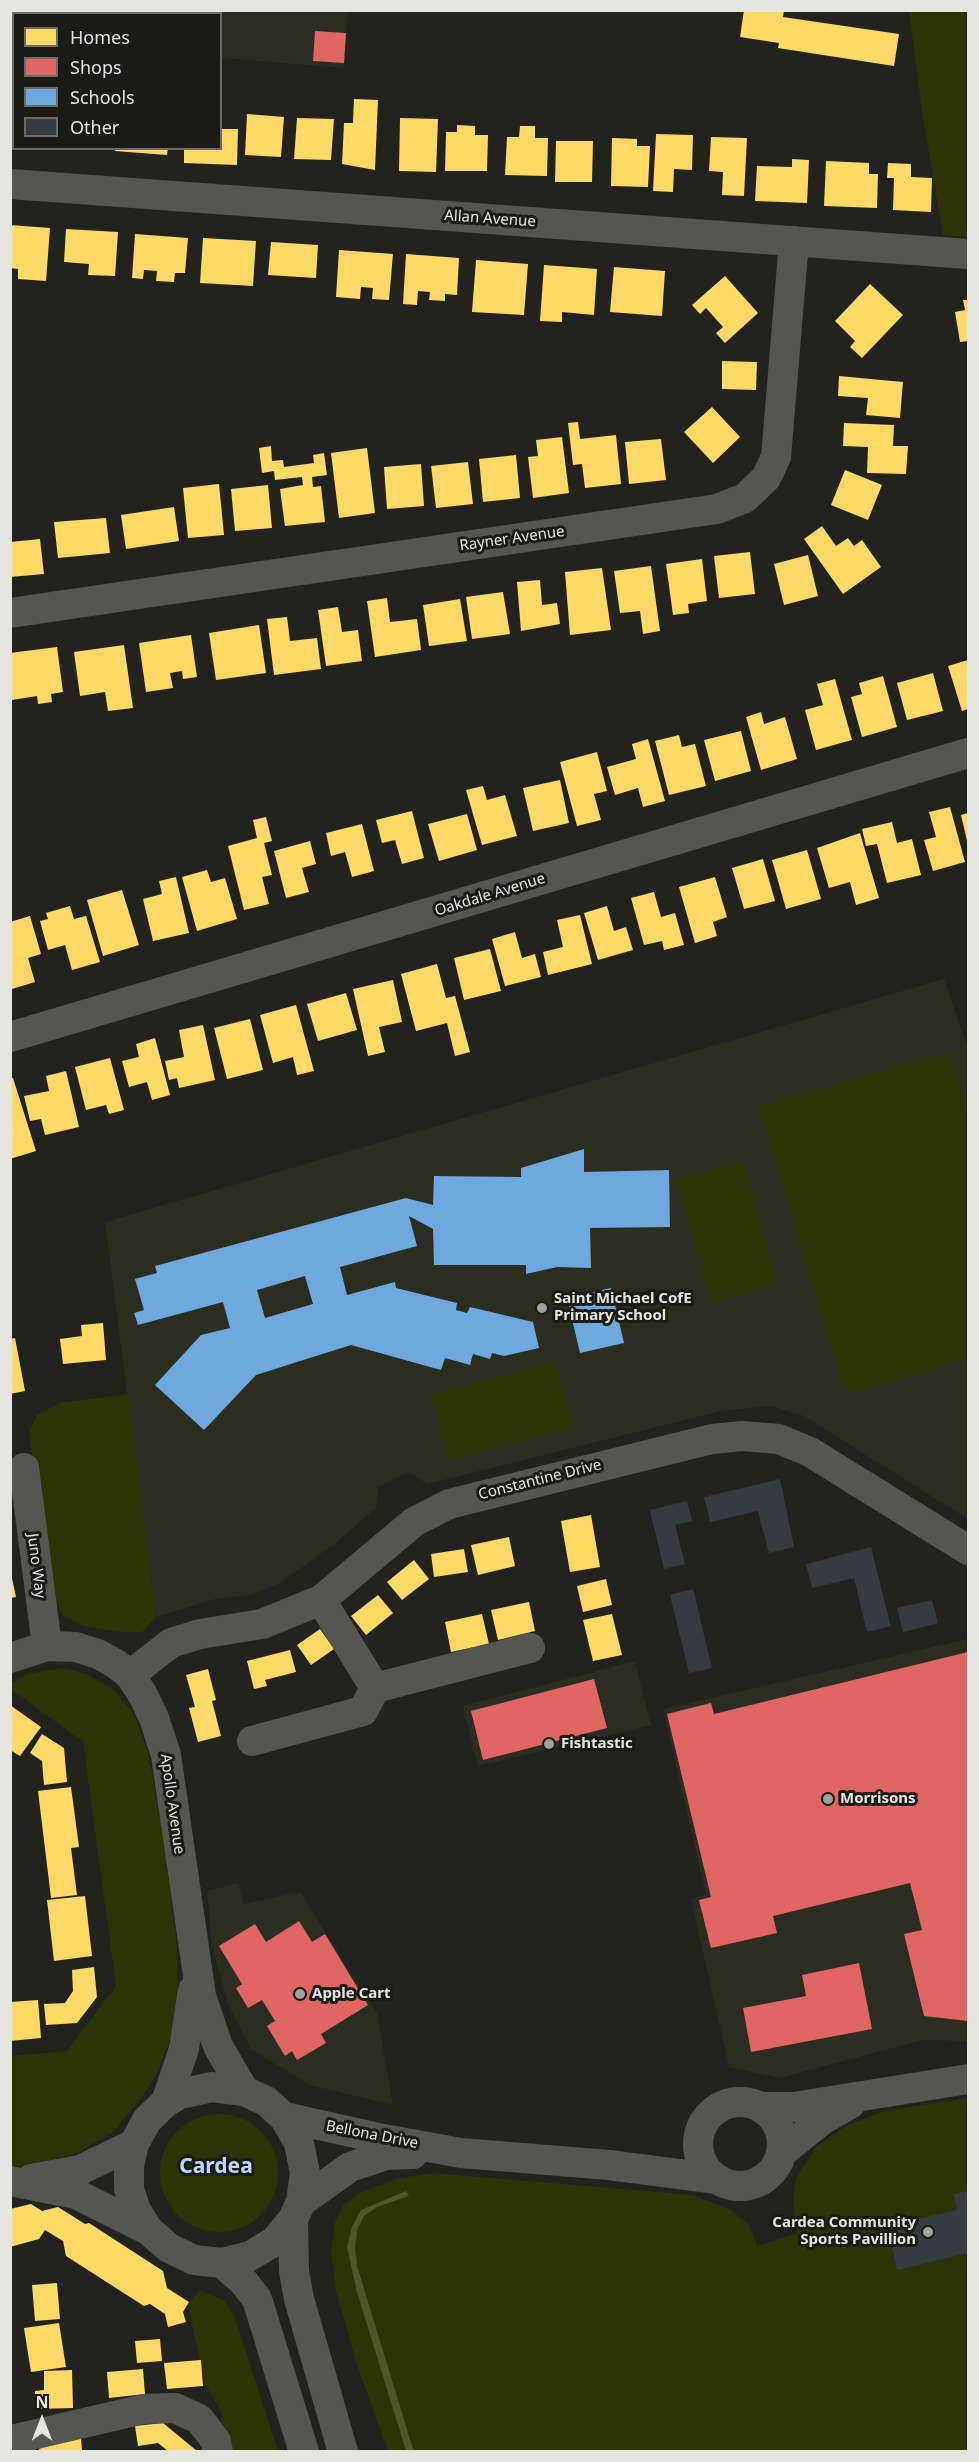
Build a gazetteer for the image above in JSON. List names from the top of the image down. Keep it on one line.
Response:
{"streets":{"street":["Allan Avenue","Rayner Avenue","Oakdale Avenue","Constantine Drive","Juno Way","Apollo Avenue","Bellona Drive"]},"crossings":[["Allan Avenue","Rayner Avenue"],["Constantine Drive","Apollo Avenue"],["Juno Way","Apollo Avenue"],["Apollo Avenue","Bellona Drive"]],"districts":["Cardea"],"places":["Saint Michael CofE Primary School","Fishtastic","Morrisons","Apple Cart","Cardea Community Sports Pavillion"],"legend":["Homes","Shops","Schools","Other"],"north":"top"}
